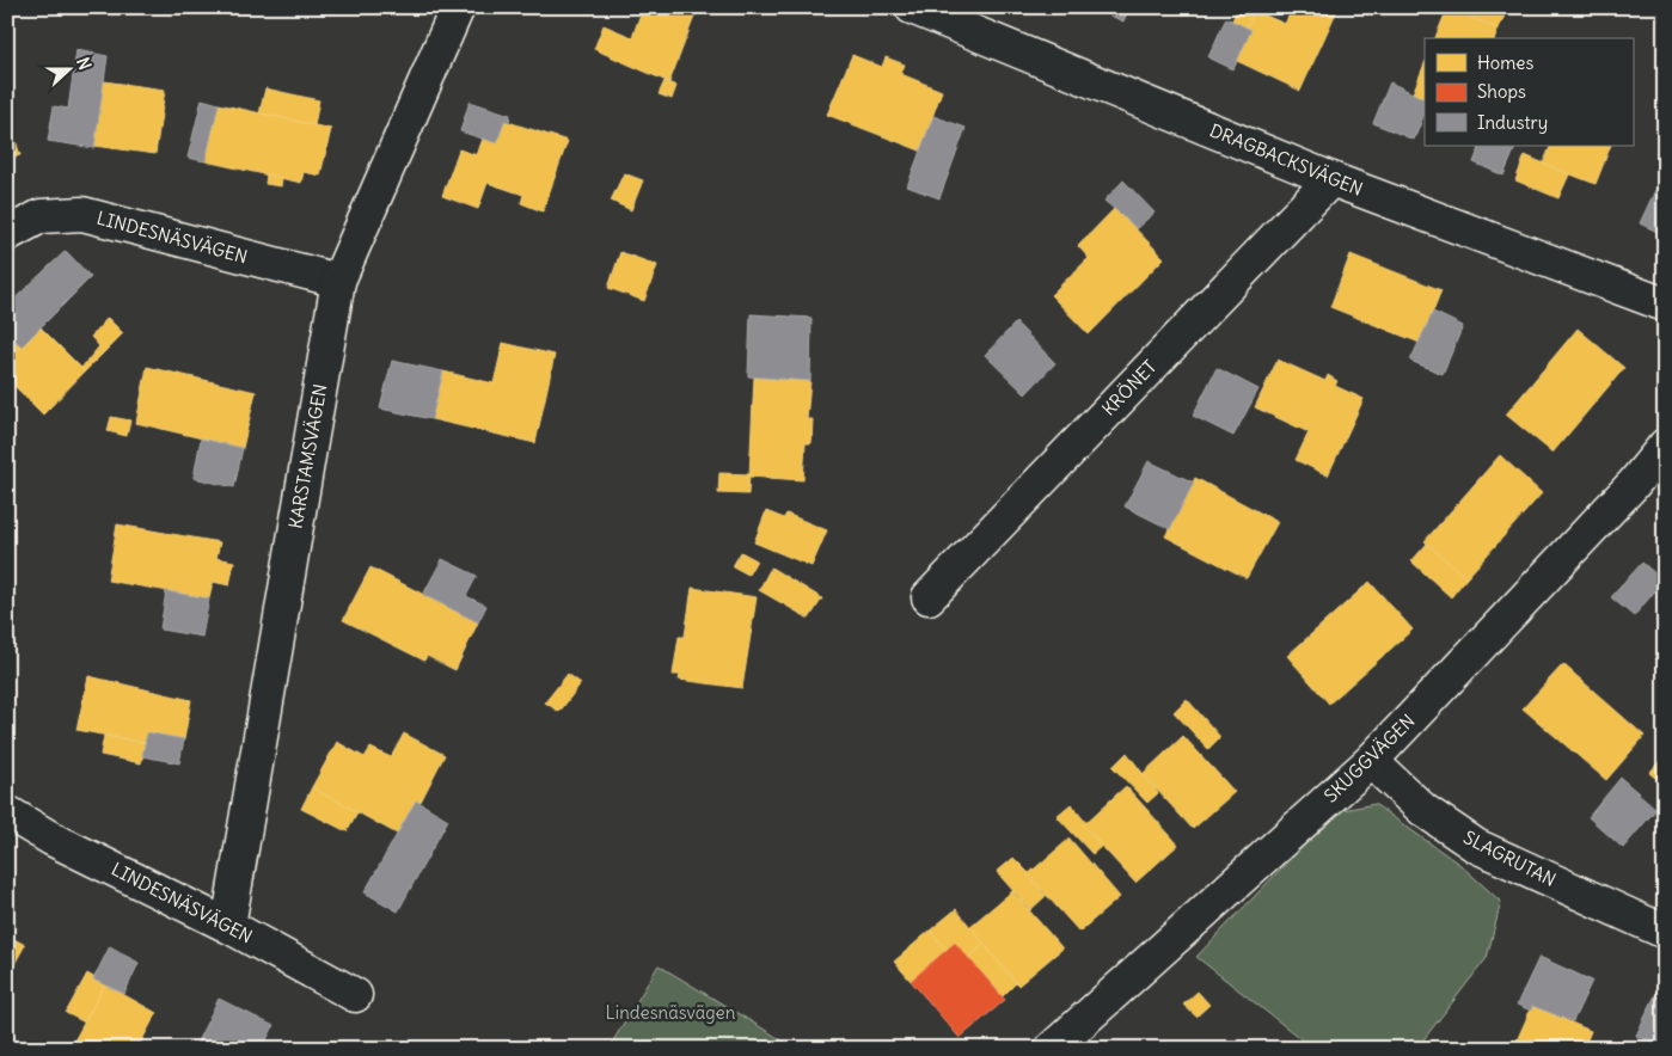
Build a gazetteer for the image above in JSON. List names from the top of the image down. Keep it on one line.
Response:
{"streets":{"street":["DRAGBACKSVÄGEN","LINDESNÄSVÄGEN","KRÖNET","KARSTAMSVÄGEN","SKUGGVÄGEN","SLAGRUTAN"]},"crossings":[["DRAGBACKSVÄGEN","KRÖNET"],["LINDESNÄSVÄGEN","KARSTAMSVÄGEN"],["SKUGGVÄGEN","SLAGRUTAN"]],"parks":["Lindesnäsvägen"],"legend":["Homes","Shops","Industry"],"north":"right"}
